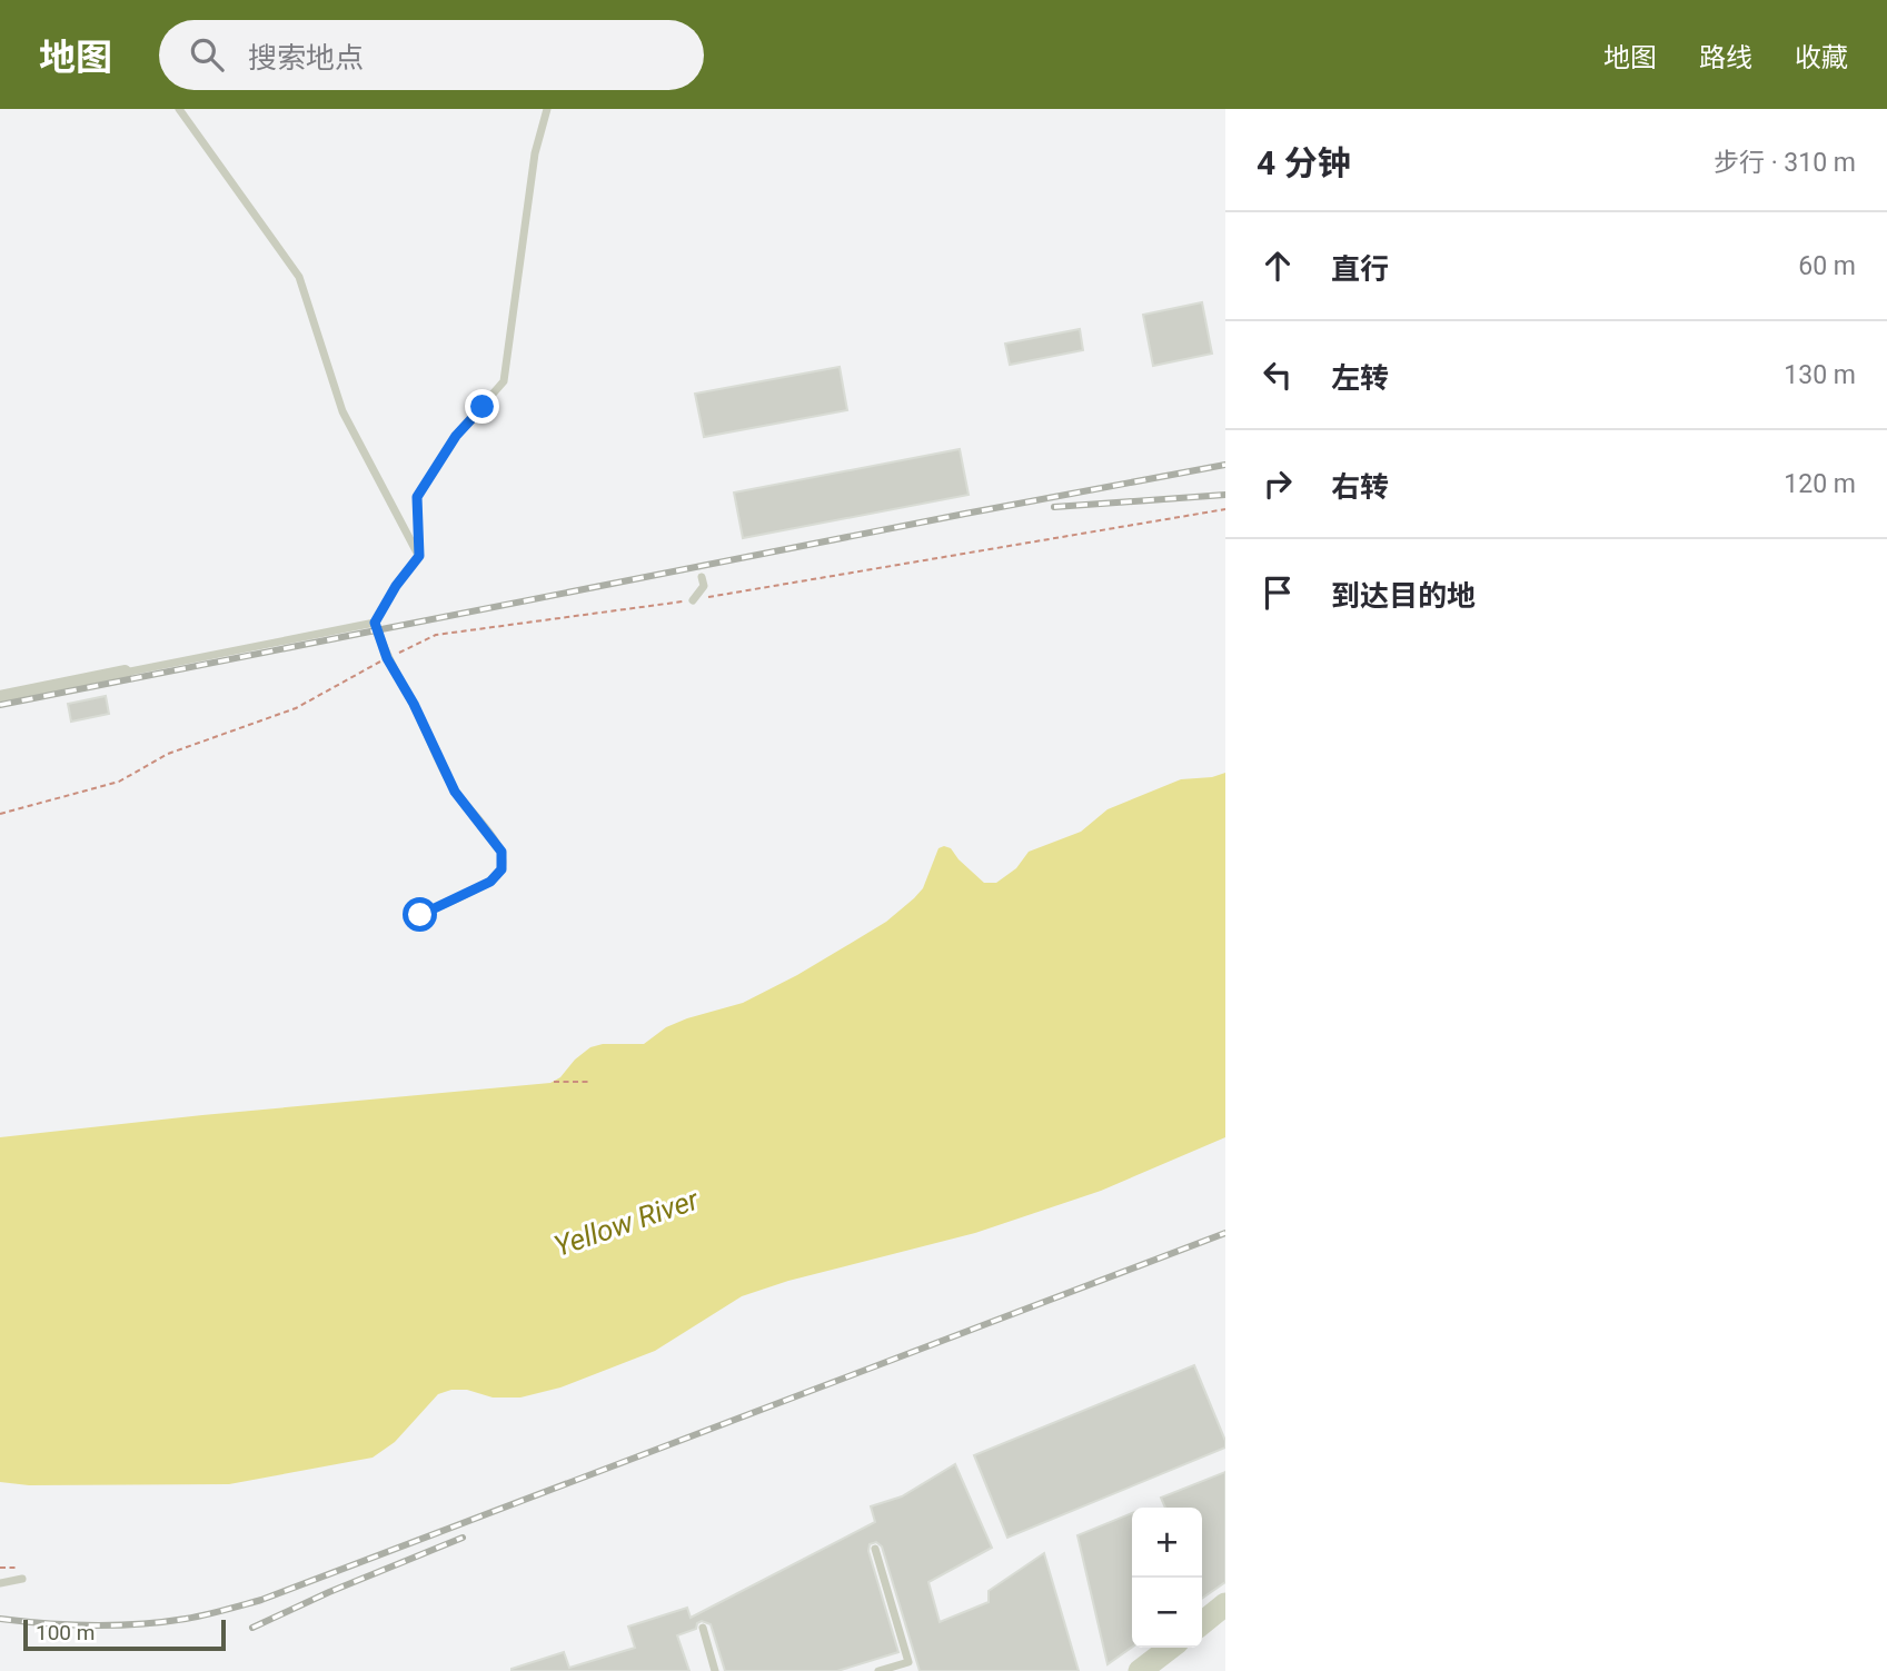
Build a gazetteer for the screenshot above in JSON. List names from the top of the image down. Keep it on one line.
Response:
{"water":["Yellow River"],"scale_bar":"100 m","page":{"header":"地图","search":"搜索地点","nav":["地图","路线","收藏"],"heading":["4 分钟","步行 · 310 m"],"list":[["直行","60 m"],["左转","130 m"],["右转","120 m"],"到达目的地"],"map_buttons":["+","−"],"scale":"100 m"}}
